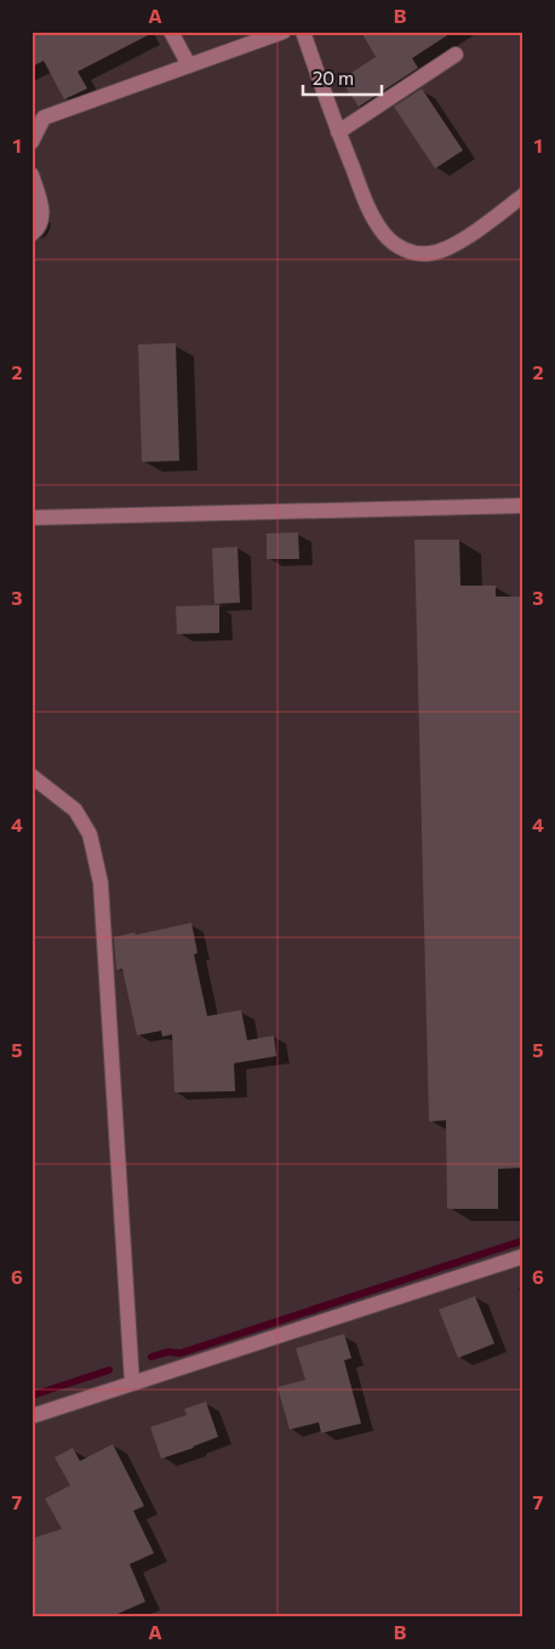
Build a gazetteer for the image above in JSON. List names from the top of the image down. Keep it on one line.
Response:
{"scale_bar":"20 m","grid":{"columns":["A","B"],"rows":["1","2","3","4","5","6","7"]}}
